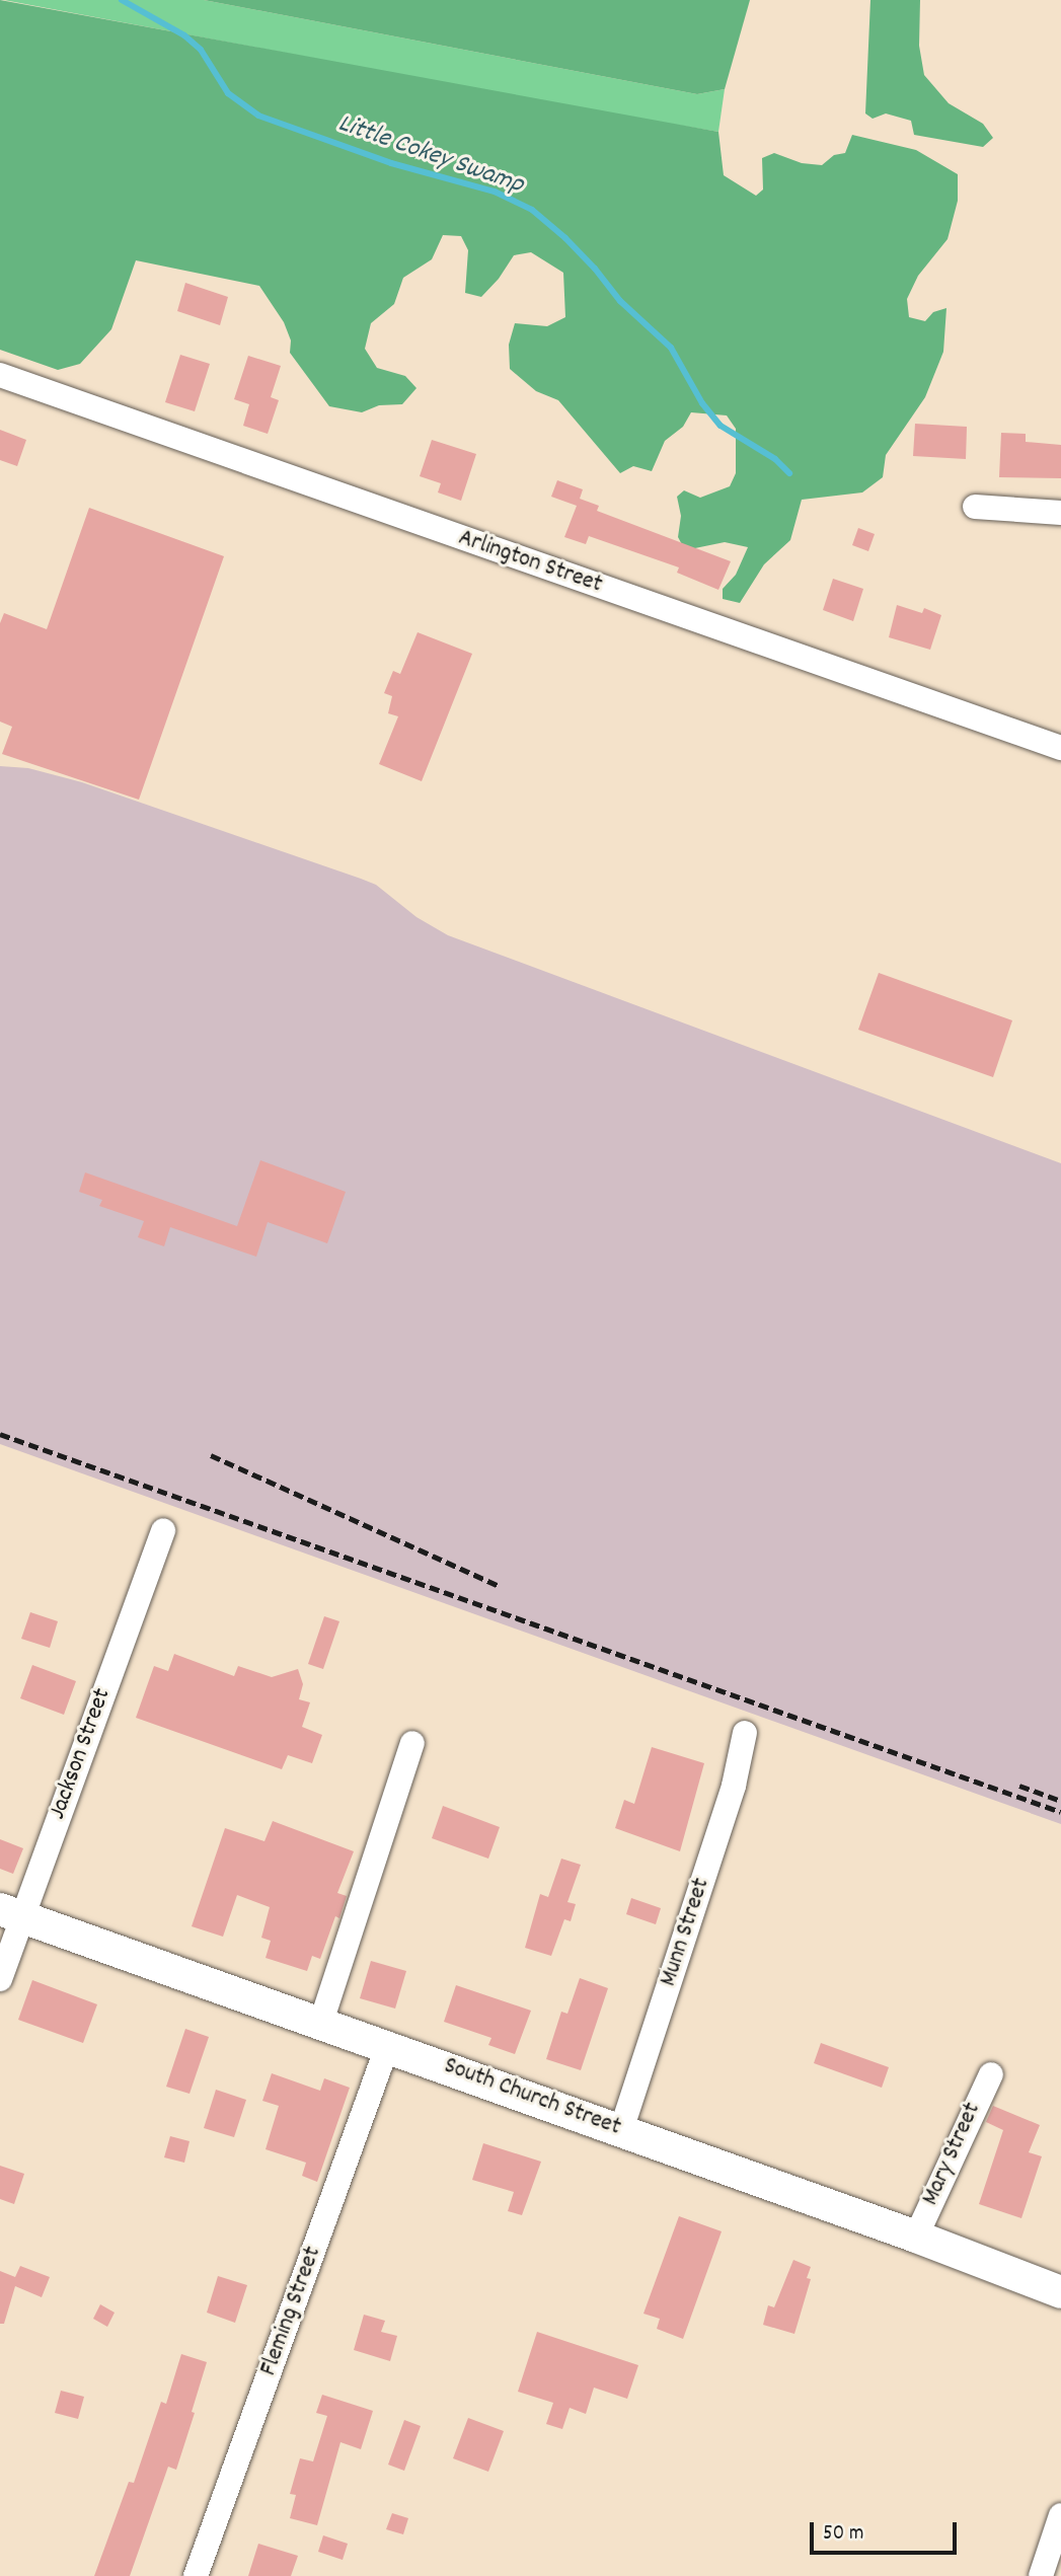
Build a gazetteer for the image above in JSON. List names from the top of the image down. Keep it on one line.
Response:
{"streets":{"main road":["South Church Street"],"street":["Arlington Street","Jackson Street","Munn Street","Mary Street","Fleming Street"]},"crossings":[["Jackson Street","South Church Street"],["Munn Street","South Church Street"],["South Church Street","Mary Street"],["South Church Street","Fleming Street"]],"water":["Little Cokey Swamp"],"scale_bar":"50 m"}
